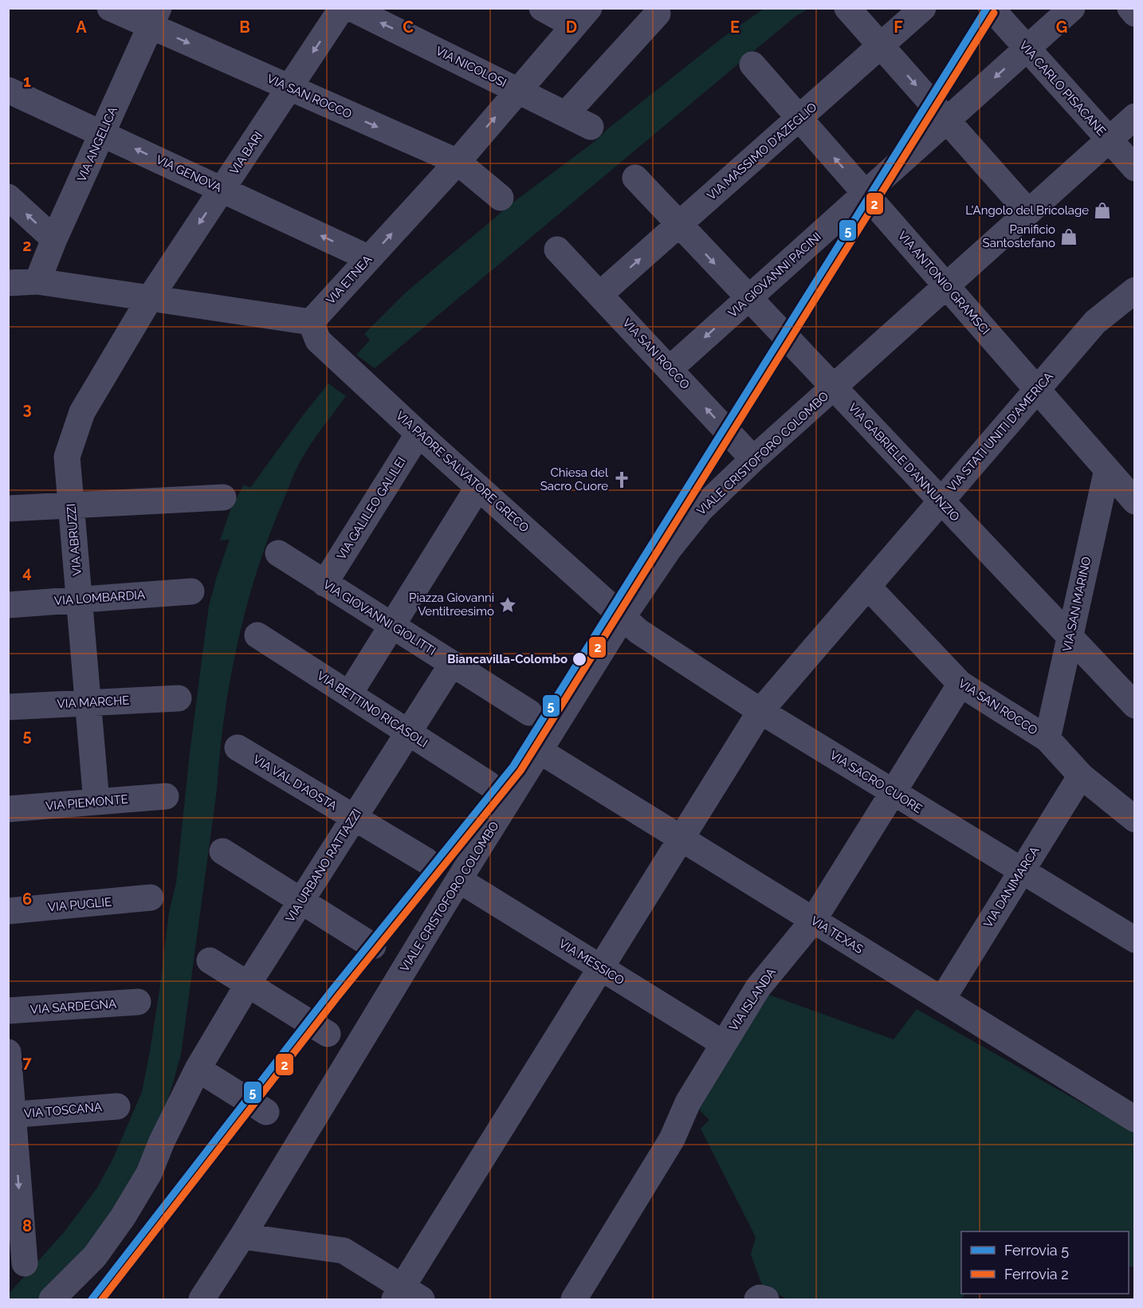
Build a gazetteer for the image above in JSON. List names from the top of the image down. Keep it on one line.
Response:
{"streets":{"street":["VIA NICOLOSI","VIA CARLO PISACANE","VIA SAN ROCCO","VIA ANGELICA","VIA MASSIMO D'AZEGLIO","VIA BARI","VIA GENOVA","VIA GIOVANNI PACINI","VIA ETNEA","VIA ANTONIO GRAMSCI","VIA STATI UNITI D'AMERICA","VIALE CRISTOFORO COLOMBO","VIA GABRIELE D'ANNUNZIO","VIA PADRE SALVATORE GRECO","VIA GALILEO GALILEI","VIA ABRUZZI","VIA LOMBARDIA","VIA SAN MARINO","VIA GIOVANNI GIOLITTI","VIA MARCHE","VIA BETTINO RICASOLI","VIA SACRO CUORE","VIA VAL D'AOSTA","VIA PIEMONTE","VIA URBANO RATTAZZI","VIA DANIMARCA","VIA PUGLIE","VIA TEXAS","VIA MESSICO","VIA ISLANDA","VIA SARDEGNA","VIA TOSCANA"]},"crossings":[["VIA NICOLOSI","VIA ETNEA"],["VIA CARLO PISACANE","VIA GIOVANNI PACINI"],["VIA CARLO PISACANE","VIALE CRISTOFORO COLOMBO"],["VIA SAN ROCCO","VIA ANGELICA"],["VIA SAN ROCCO","VIA MASSIMO D'AZEGLIO"],["VIA SAN ROCCO","VIA BARI"],["VIA SAN ROCCO","VIA GIOVANNI PACINI"],["VIA SAN ROCCO","VIA ETNEA"],["VIA SAN ROCCO","VIA STATI UNITI D'AMERICA"],["VIA SAN ROCCO","VIALE CRISTOFORO COLOMBO"],["VIA SAN ROCCO","VIA SAN MARINO"],["VIA SAN ROCCO","VIA DANIMARCA"],["VIA SAN ROCCO","VIA ISLANDA"],["VIA ANGELICA","VIA GENOVA"],["VIA MASSIMO D'AZEGLIO","VIA ANTONIO GRAMSCI"],["VIA MASSIMO D'AZEGLIO","VIA GABRIELE D'ANNUNZIO"],["VIA BARI","VIA GENOVA"],["VIA BARI","VIA ABRUZZI"],["VIA GENOVA","VIA ETNEA"],["VIA GIOVANNI PACINI","VIA ANTONIO GRAMSCI"],["VIA GIOVANNI PACINI","VIA GABRIELE D'ANNUNZIO"],["VIA ETNEA","VIA PADRE SALVATORE GRECO"],["VIA ANTONIO GRAMSCI","VIA STATI UNITI D'AMERICA"],["VIA ANTONIO GRAMSCI","VIALE CRISTOFORO COLOMBO"],["VIA ANTONIO GRAMSCI","VIA SAN MARINO"],["VIA STATI UNITI D'AMERICA","VIA GABRIELE D'ANNUNZIO"],["VIA STATI UNITI D'AMERICA","VIA SACRO CUORE"],["VIA STATI UNITI D'AMERICA","VIA TEXAS"],["VIA STATI UNITI D'AMERICA","VIA MESSICO"],["VIALE CRISTOFORO COLOMBO","VIA GABRIELE D'ANNUNZIO"],["VIALE CRISTOFORO COLOMBO","VIA PADRE SALVATORE GRECO"],["VIALE CRISTOFORO COLOMBO","VIA SACRO CUORE"],["VIALE CRISTOFORO COLOMBO","VIA TEXAS"],["VIALE CRISTOFORO COLOMBO","VIA MESSICO"],["VIA GABRIELE D'ANNUNZIO","VIA SAN MARINO"],["VIA PADRE SALVATORE GRECO","VIA GALILEO GALILEI"],["VIA PADRE SALVATORE GRECO","VIA SACRO CUORE"],["VIA GALILEO GALILEI","VIA GIOVANNI GIOLITTI"],["VIA ABRUZZI","VIA LOMBARDIA"],["VIA ABRUZZI","VIA MARCHE"],["VIA ABRUZZI","VIA PIEMONTE"],["VIA GIOVANNI GIOLITTI","VIA URBANO RATTAZZI"],["VIA BETTINO RICASOLI","VIA URBANO RATTAZZI"],["VIA SACRO CUORE","VIA DANIMARCA"],["VIA SACRO CUORE","VIA ISLANDA"],["VIA VAL D'AOSTA","VIA URBANO RATTAZZI"],["VIA DANIMARCA","VIA TEXAS"],["VIA TEXAS","VIA ISLANDA"],["VIA MESSICO","VIA ISLANDA"]],"one_way":["VIA NICOLOSI","VIA BARI","VIA GIOVANNI PACINI","VIA ETNEA"],"places":{"shop":["L'Angolo del Bricolage","Panificio Santostefano"],"church":["Chiesa del Sacro Cuore"],"place":["Piazza Giovanni Ventitreesimo"],"other":["Biancavilla-Colombo"]},"lines":["rail line 5","rail line 2"],"legend":["Ferrovia 5","Ferrovia 2"],"grid":{"columns":["A","B","C","D","E","F","G"],"rows":["1","2","3","4","5","6","7","8"]}}
